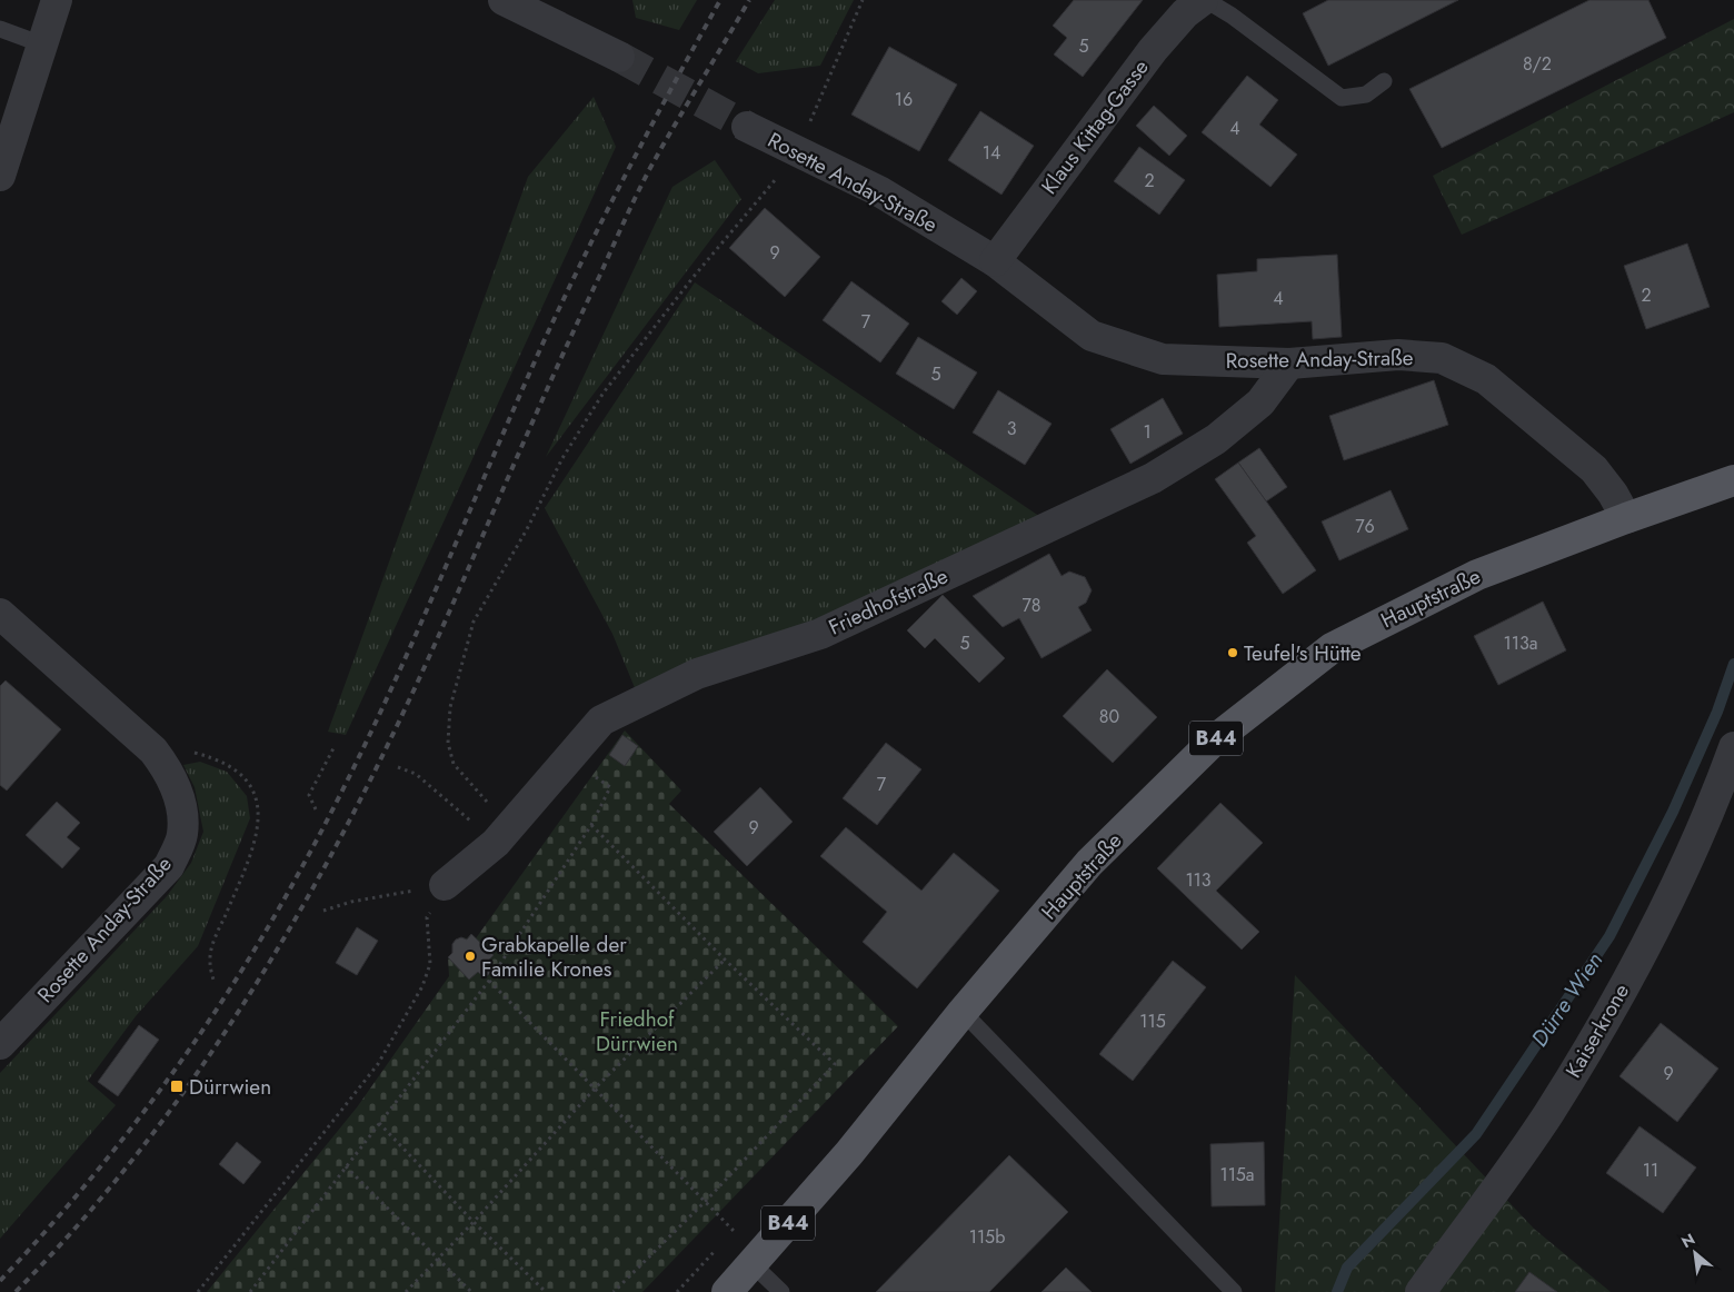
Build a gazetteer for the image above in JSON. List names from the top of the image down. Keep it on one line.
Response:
{"streets":{"main road":["Hauptstraße","B44"],"street":["Klaus Kittag-Gasse","Rosette Anday-Straße","Friedhofstraße","Kaiserkrone"]},"crossings":[["Klaus Kittag-Gasse","Rosette Anday-Straße"],["Rosette Anday-Straße","Hauptstraße"],["Rosette Anday-Straße","Friedhofstraße"]],"water":["Dürre Wien"],"parks":["Friedhof Dürrwien"],"places":{"other":["Teufel's Hütte","Grabkapelle der Familie Krones"],"transit":["Dürrwien"]},"house_numbers":["5","8/2","16","4","14","2","9","2","4","7","5","3","1","76","78","5","113a","80","7","9","113","115","9","11","115a","115b"],"north":"top left"}
